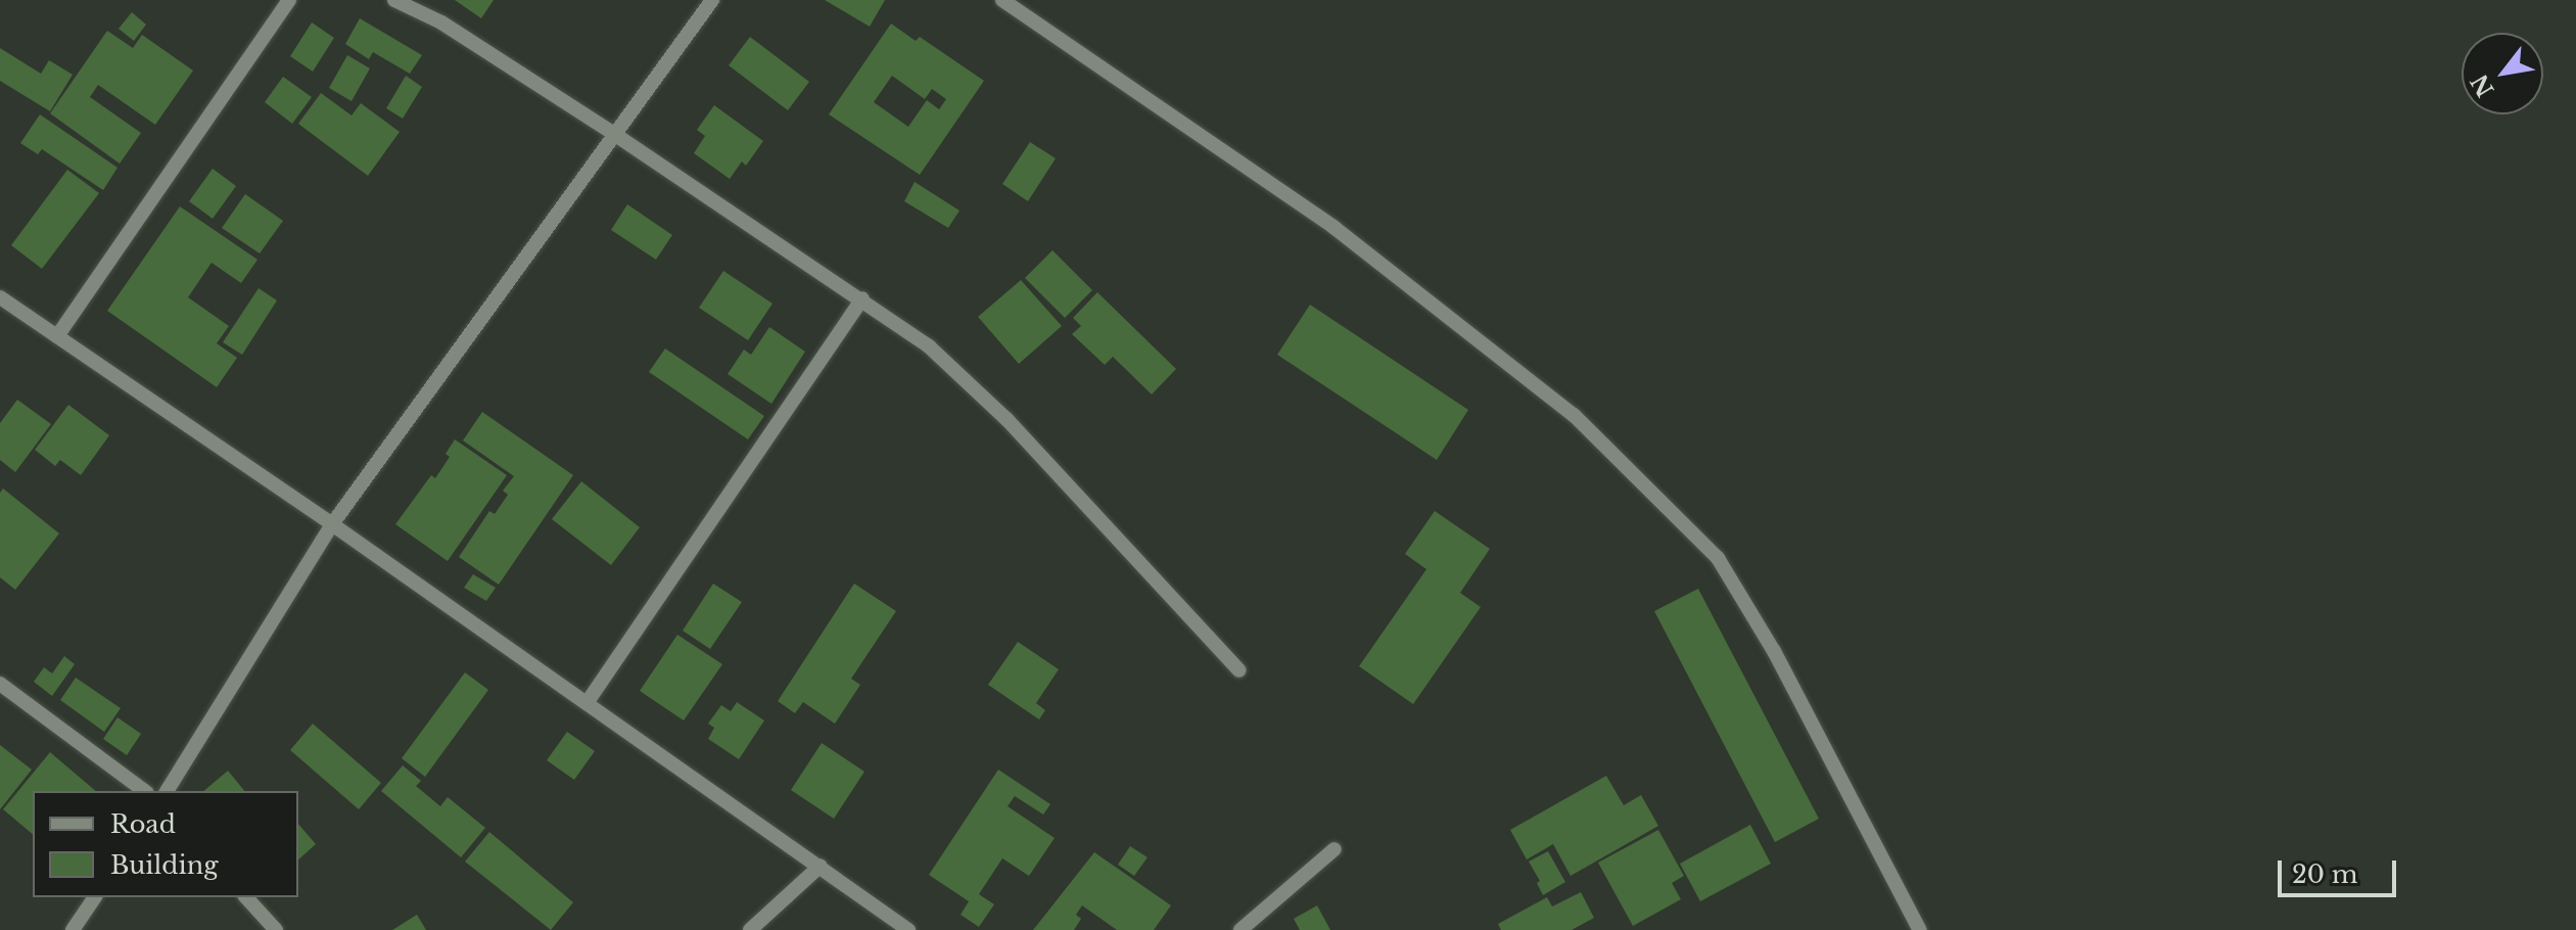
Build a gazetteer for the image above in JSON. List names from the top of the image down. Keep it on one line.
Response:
{"legend":["Road","Building"],"scale_bar":"20 m","north":"bottom left"}
